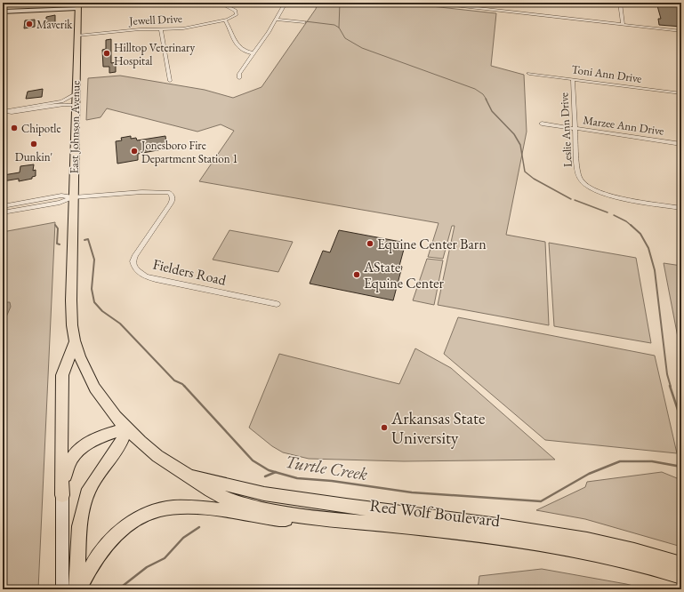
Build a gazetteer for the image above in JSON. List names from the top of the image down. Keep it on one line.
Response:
{"streets":{"highway":["East Johnson Avenue","Red Wolf Boulevard"],"street":["Jewell Drive","Toni Ann Drive","Marzee Ann Drive","Leslie Ann Drive","Fielders Road"]},"crossings":[["Jewell Drive","East Johnson Avenue"],["Toni Ann Drive","Leslie Ann Drive"],["Marzee Ann Drive","Leslie Ann Drive"],["East Johnson Avenue","Fielders Road"],["East Johnson Avenue","Red Wolf Boulevard"]],"water":["Turtle Creek"],"places":["Maverik","Hilltop Veterinary Hospital","Chipotle","Dunkin'","Jonesboro Fire Department Station 1","Equine Center Barn","AState Equine Center","Arkansas State University"]}
